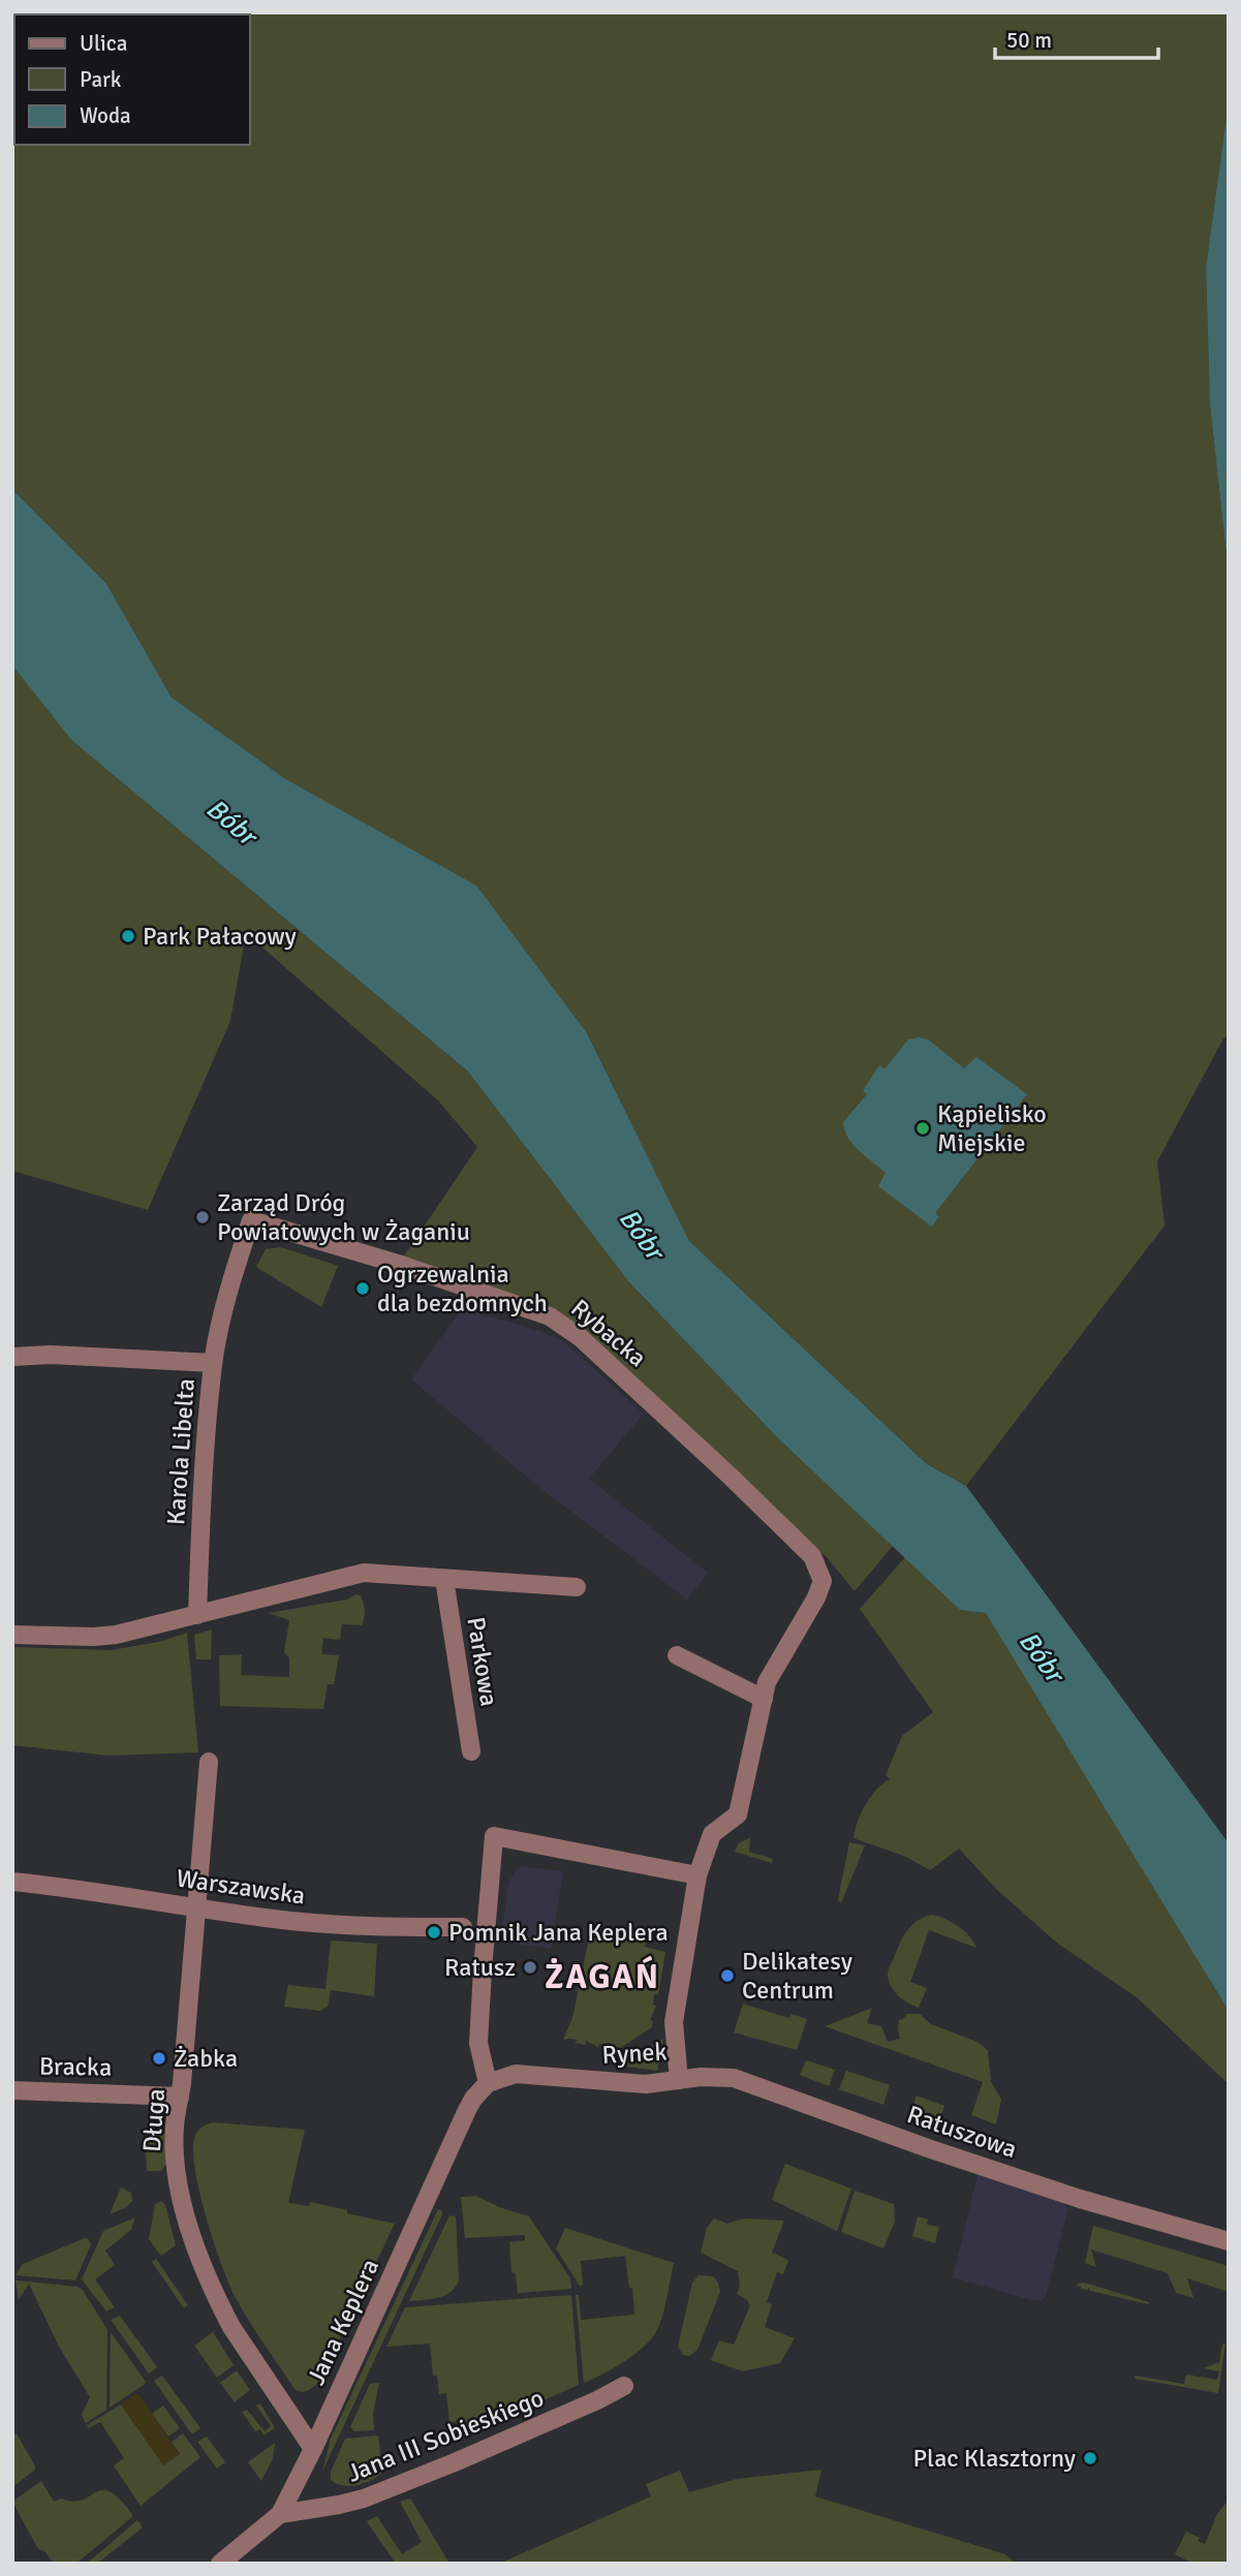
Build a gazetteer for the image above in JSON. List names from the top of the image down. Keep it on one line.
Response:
{"streets":{"street":["Rybacka","Karola Libelta","Parkowa","Warszawska","Rynek","Bracka","Długa","Ratuszowa","Jana Keplera","Jana III Sobieskiego"]},"crossings":[["Rybacka","Karola Libelta"],["Rybacka","Rynek"],["Warszawska","Długa"],["Rynek","Ratuszowa"],["Rynek","Jana Keplera"],["Bracka","Długa"],["Długa","Jana Keplera"],["Jana Keplera","Jana III Sobieskiego"]],"districts":["ŻAGAŃ"],"water":["Bóbr"],"places":["Park Pałacowy","Kąpielisko Miejskie","Zarząd Dróg Powiatowych w Żaganiu","Ogrzewalnia dla bezdomnych","Pomnik Jana Keplera","Ratusz","Delikatesy Centrum","Żabka","Plac Klasztorny"],"legend":["Ulica","Park","Woda"],"scale_bar":"50 m"}
